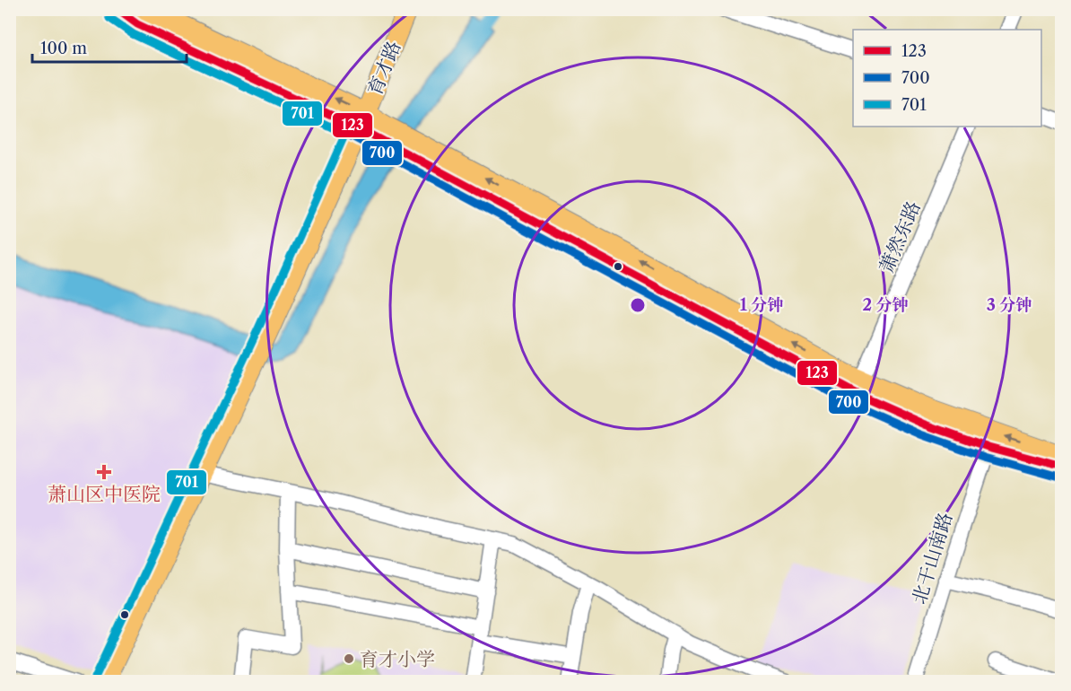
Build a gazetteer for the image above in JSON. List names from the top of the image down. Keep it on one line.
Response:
{"streets":{"main road":["育才路"],"street":["萧然东路","北干山南路"]},"places":{"health":["萧山区中医院"],"other":["育才小学"]},"lines":["transit line 123","transit line 700","transit line 701"],"legend":["123","700","701"],"scale_bar":"100 m","rings":["1 分钟","2 分钟","3 分钟"]}
